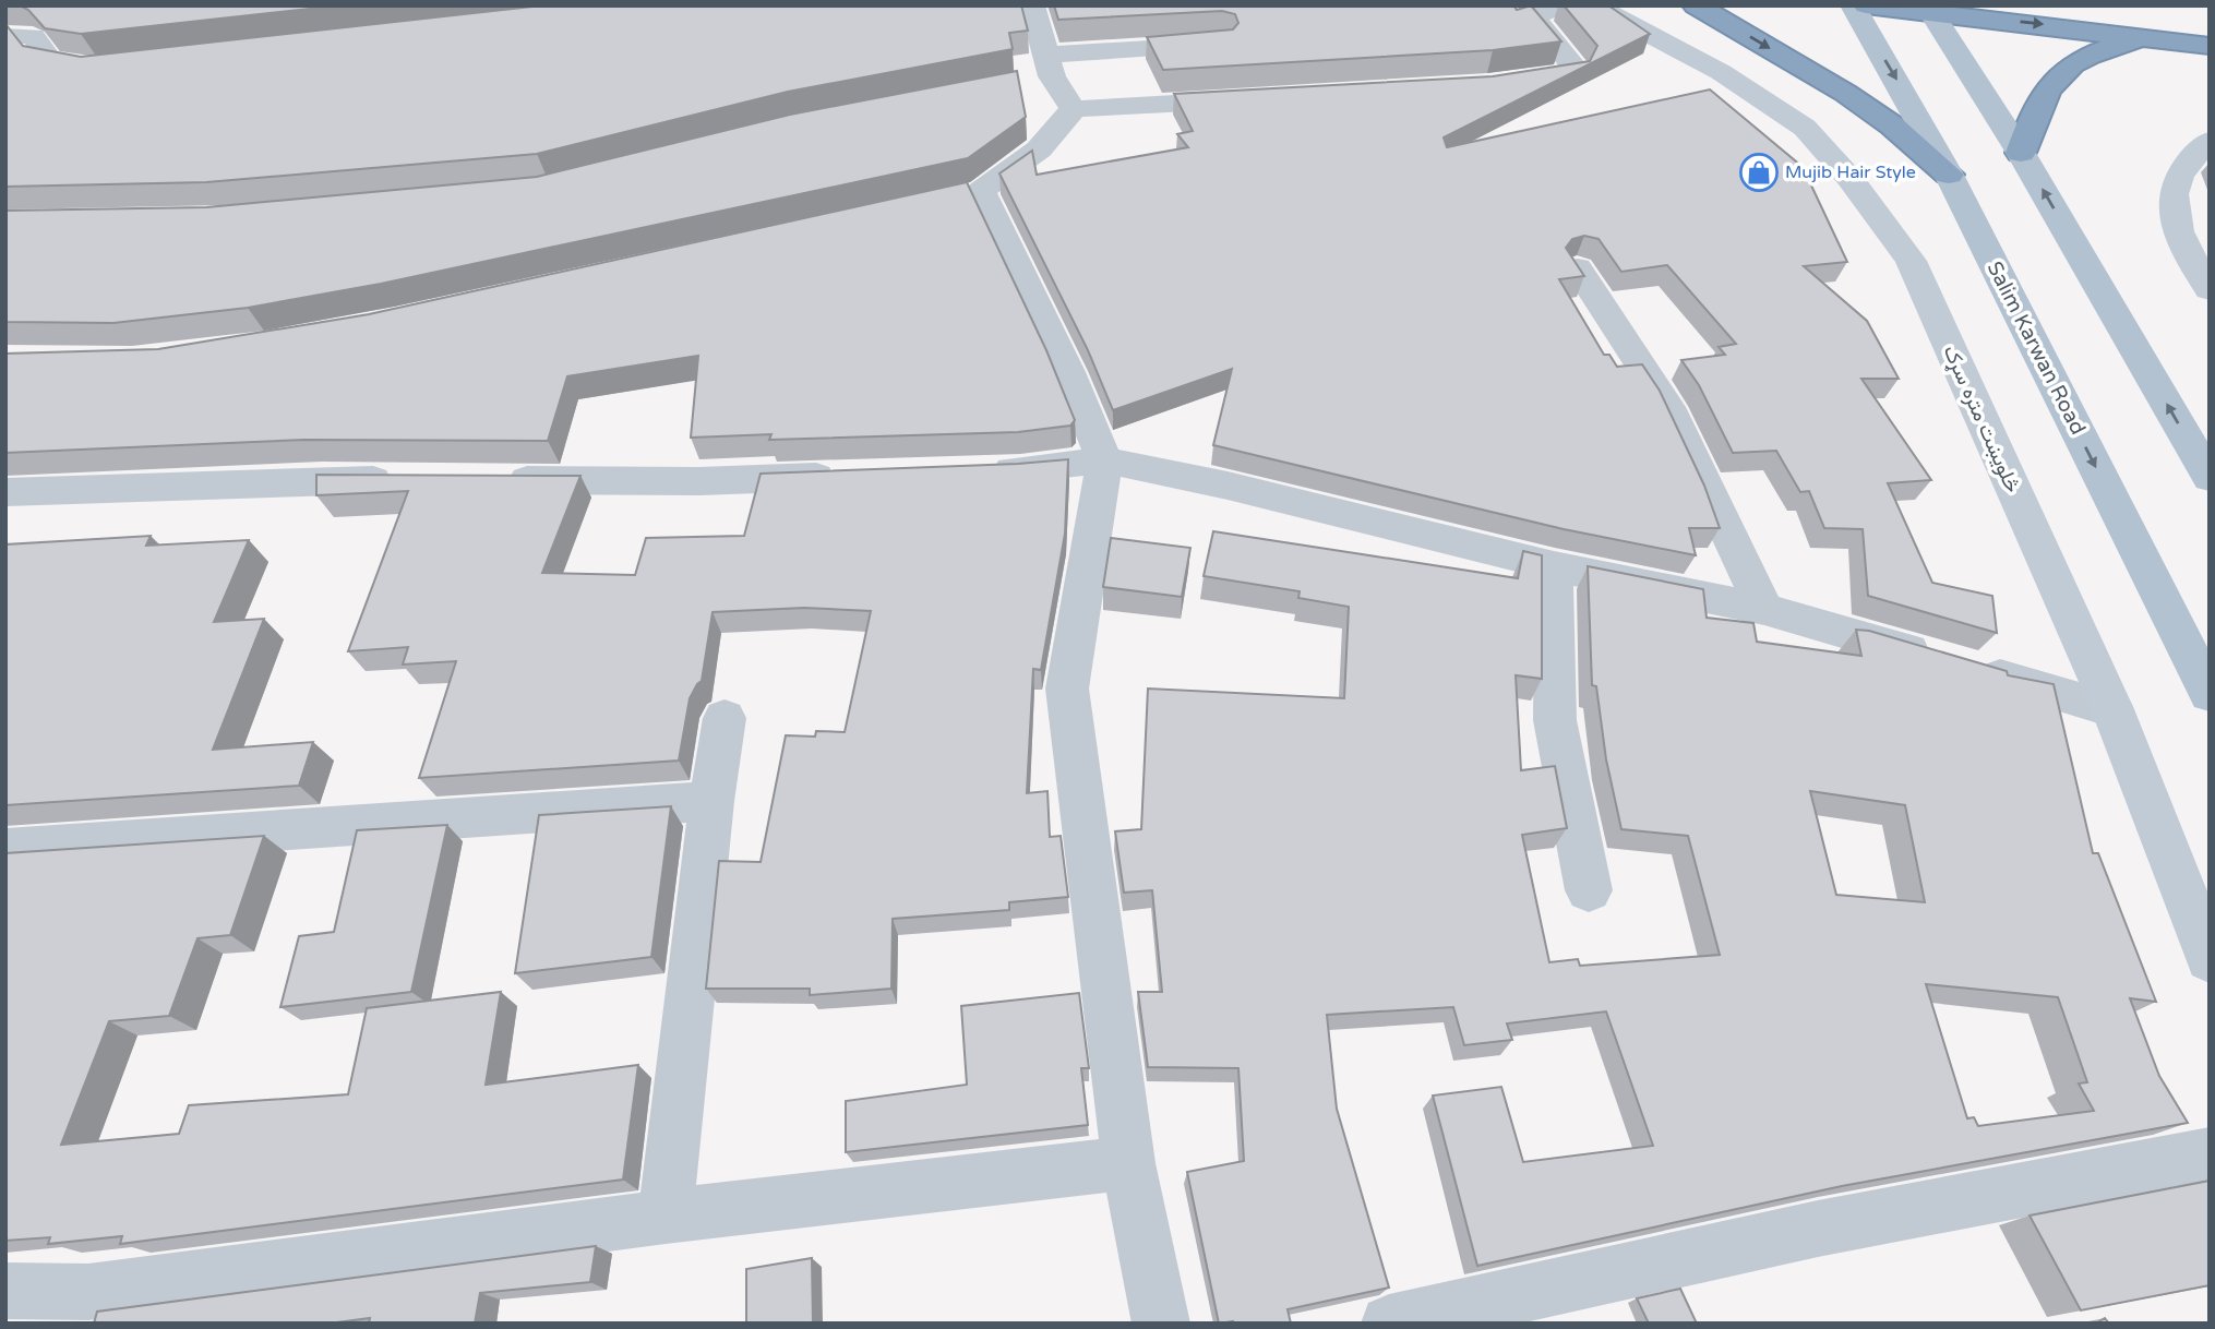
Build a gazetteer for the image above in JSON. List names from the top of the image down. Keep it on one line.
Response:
{"streets":{"main road":["Salim Karwan Road"],"street":["څلویښت متره سړک"]},"places":{"shop":["Mujib Hair Style"]}}
